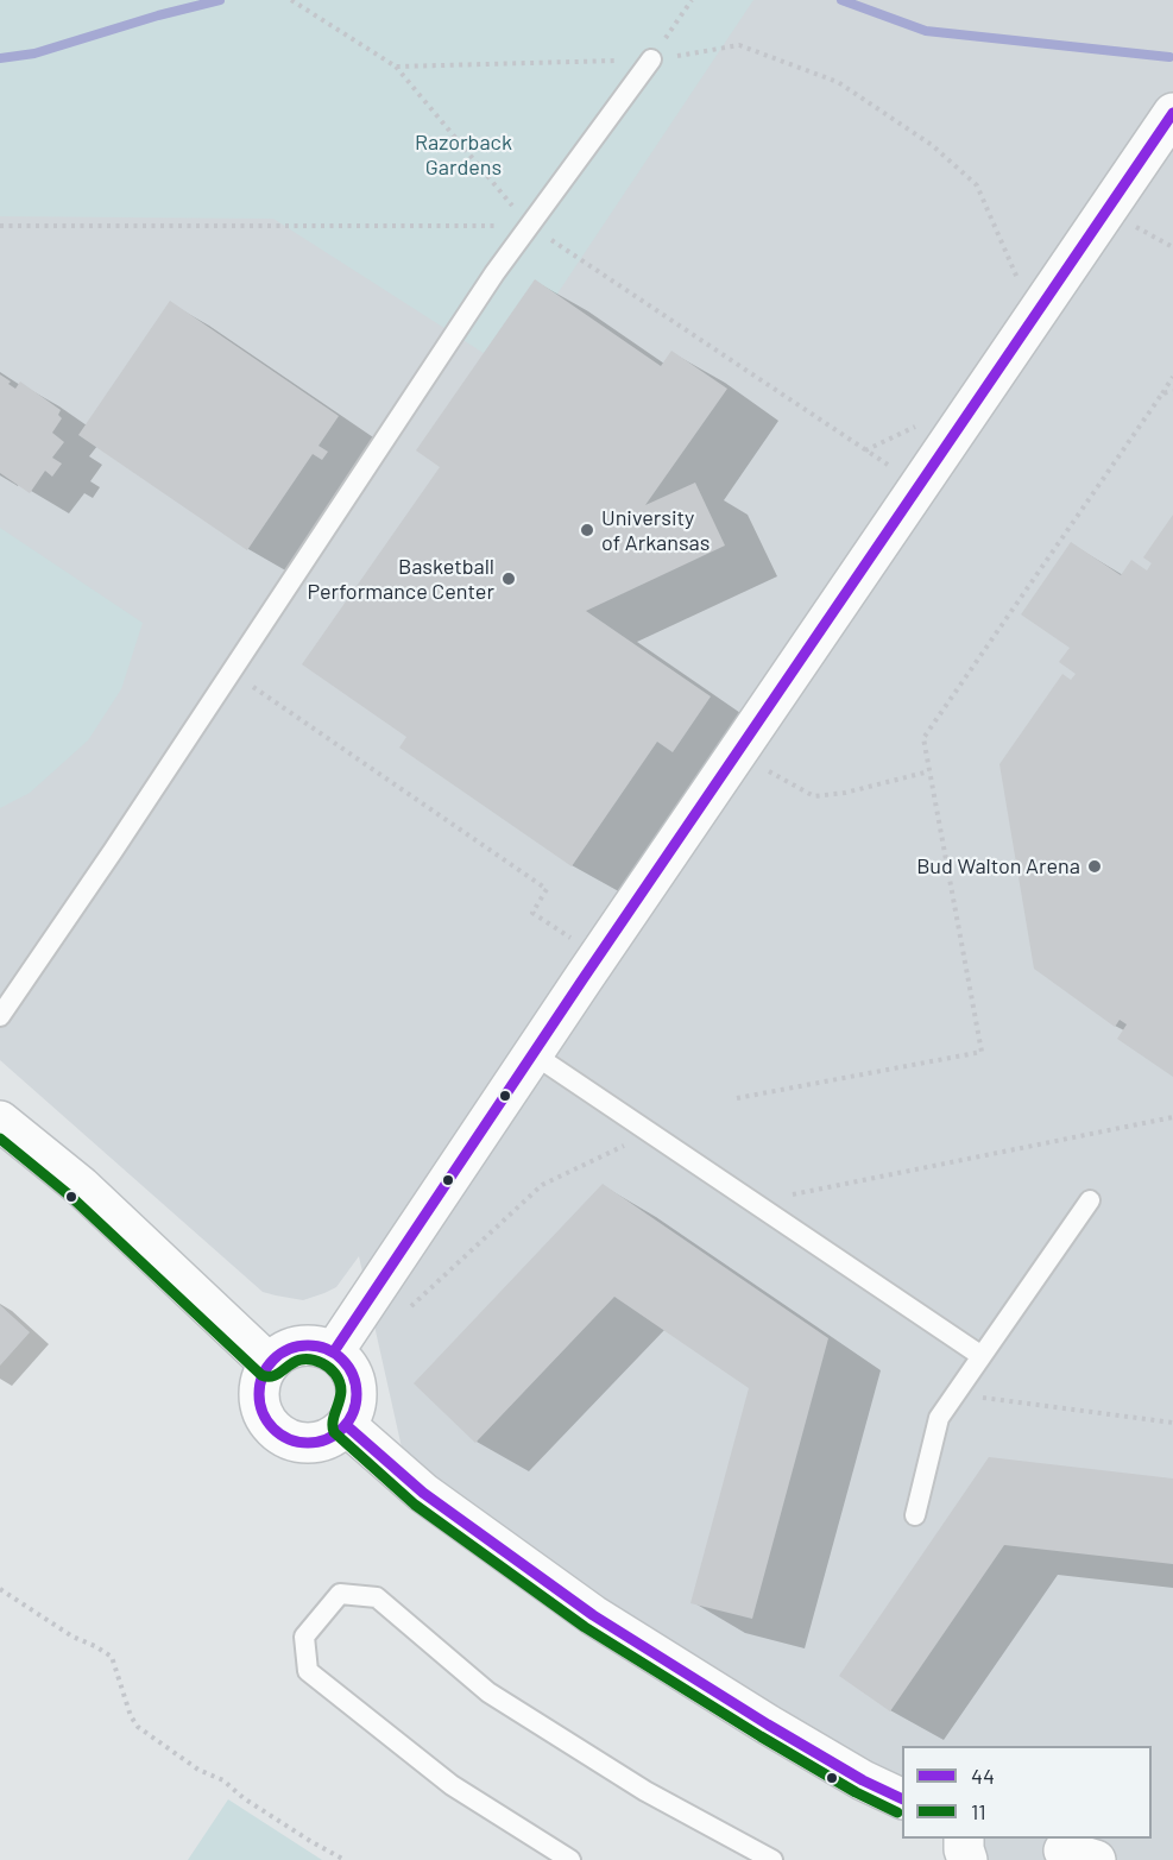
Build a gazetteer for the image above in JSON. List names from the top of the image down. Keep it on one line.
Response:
{"parks":["Razorback Gardens"],"places":["University of Arkansas","Basketball Performance Center","Bud Walton Arena"],"lines":["transit line 44","transit line 11"],"legend":["44","11"]}
